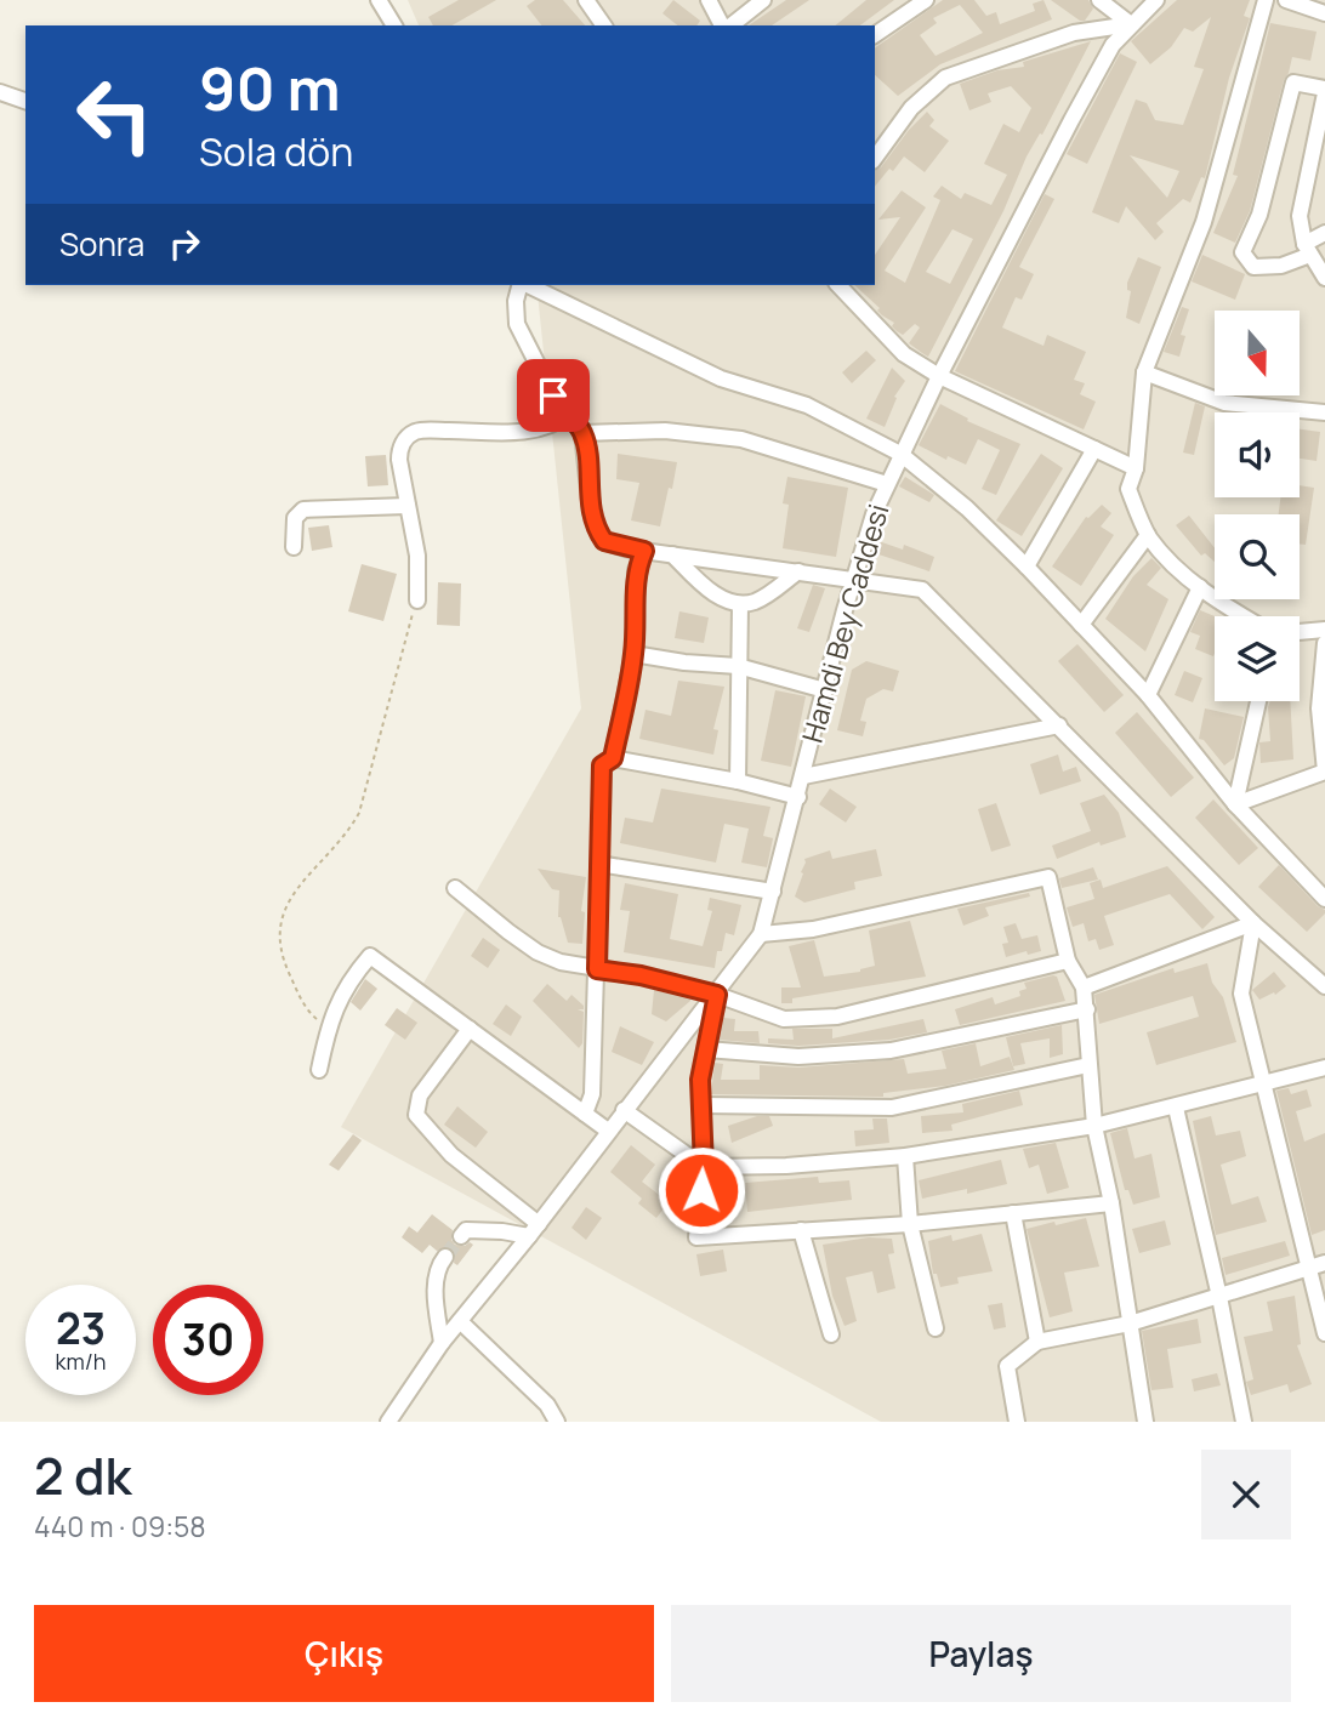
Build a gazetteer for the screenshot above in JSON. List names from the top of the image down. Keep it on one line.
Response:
{"streets":{"street":["Hamdi Bey Caddesi"]},"north":"bottom","page":{"turn":["90 m","Sola dön"],"then":"Sonra","speed":"23 km/h","limit":"30","heading":["2 dk","440 m · 09:58"],"buttons":["Çıkış","Paylaş"]}}
